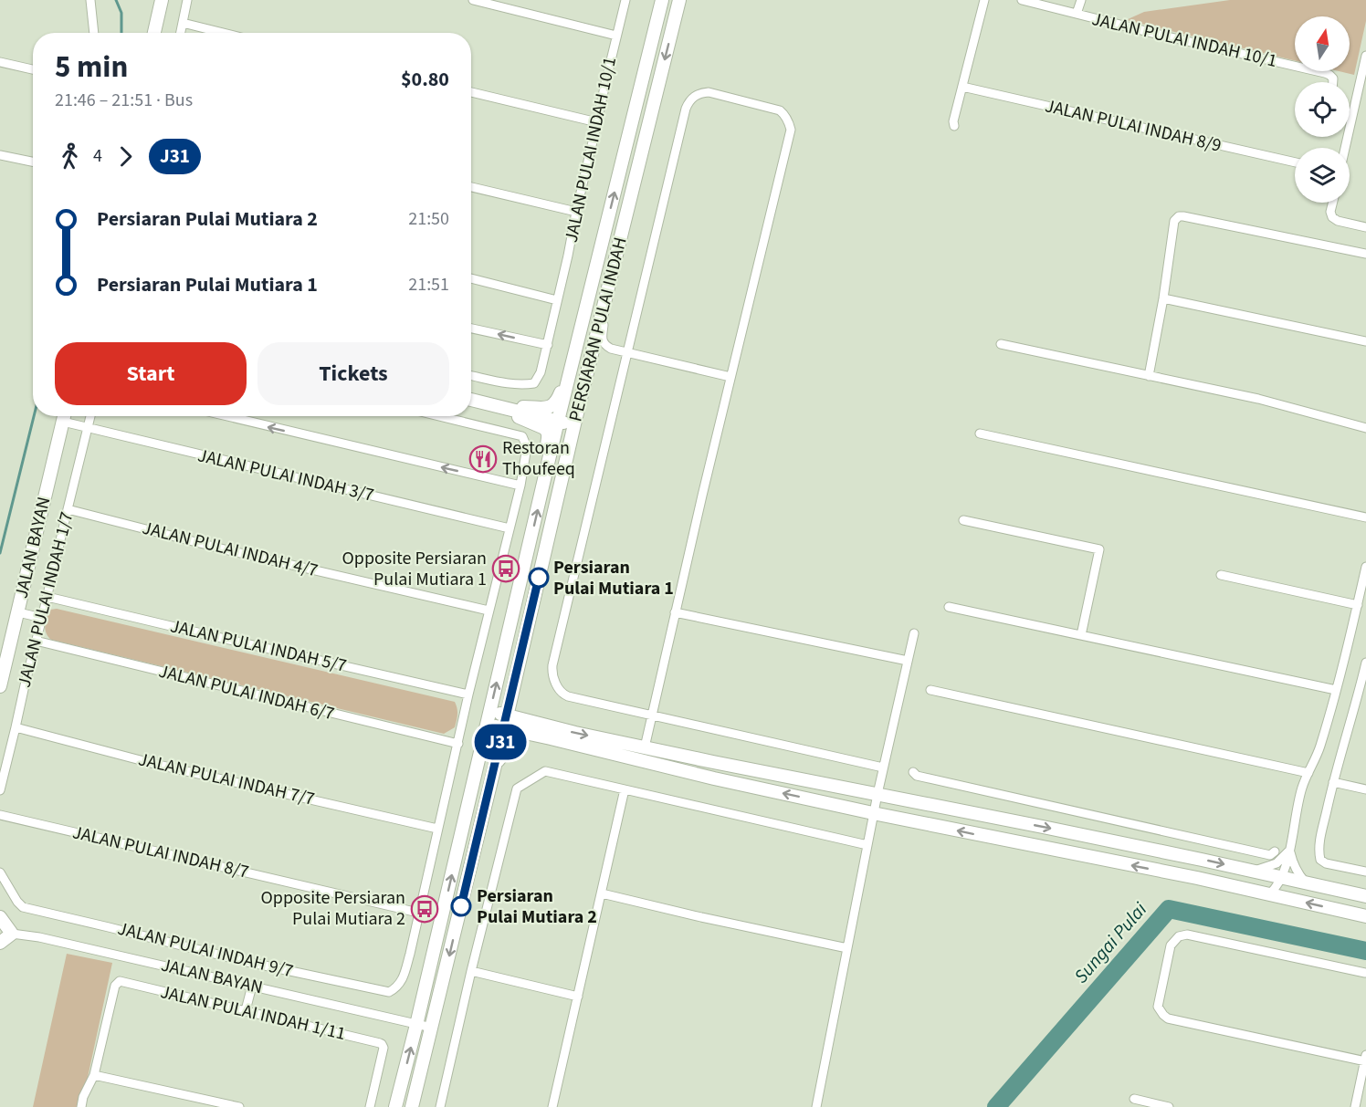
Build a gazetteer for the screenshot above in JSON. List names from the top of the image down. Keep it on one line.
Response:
{"streets":{"main road":["PERSIARAN PULAI INDAH","JALAN BAYAN"],"street":["JALAN PULAI INDAH 10/1","JALAN PULAI INDAH 8/9","JALAN PULAI INDAH 3/7","JALAN PULAI INDAH 4/7","JALAN PULAI INDAH 1/7","JALAN PULAI INDAH 5/7","JALAN PULAI INDAH 6/7","JALAN PULAI INDAH 7/7","JALAN PULAI INDAH 8/7","JALAN PULAI INDAH 9/7","JALAN PULAI INDAH 1/11"]},"crossings":[["PERSIARAN PULAI INDAH","JALAN BAYAN"],["JALAN PULAI INDAH 3/7","JALAN PULAI INDAH 1/7"],["JALAN PULAI INDAH 4/7","JALAN PULAI INDAH 1/7"],["JALAN PULAI INDAH 1/7","JALAN PULAI INDAH 5/7"],["JALAN PULAI INDAH 1/7","JALAN PULAI INDAH 6/7"],["JALAN PULAI INDAH 1/7","JALAN PULAI INDAH 7/7"],["JALAN PULAI INDAH 8/7","JALAN PULAI INDAH 9/7"]],"water":["Sungai Pulai"],"places":{"restaurant":["Restoran Thoufeeq"],"bus stop":["Opposite Persiaran Pulai Mutiara 1","Opposite Persiaran Pulai Mutiara 2"],"other":["Persiaran Pulai Mutiara 1","Persiaran Pulai Mutiara 2"]},"lines":["bus line J31"],"north":"top","page":{"on_map":"J31","heading":["5 min","21:46 – 21:51 · Bus","$0.80"],"legs":["4","J31"],"list":[{"name":"Persiaran Pulai Mutiara 2","value":"21:50"},{"name":"Persiaran Pulai Mutiara 1","value":"21:51"}],"buttons":["Start","Tickets"]}}
